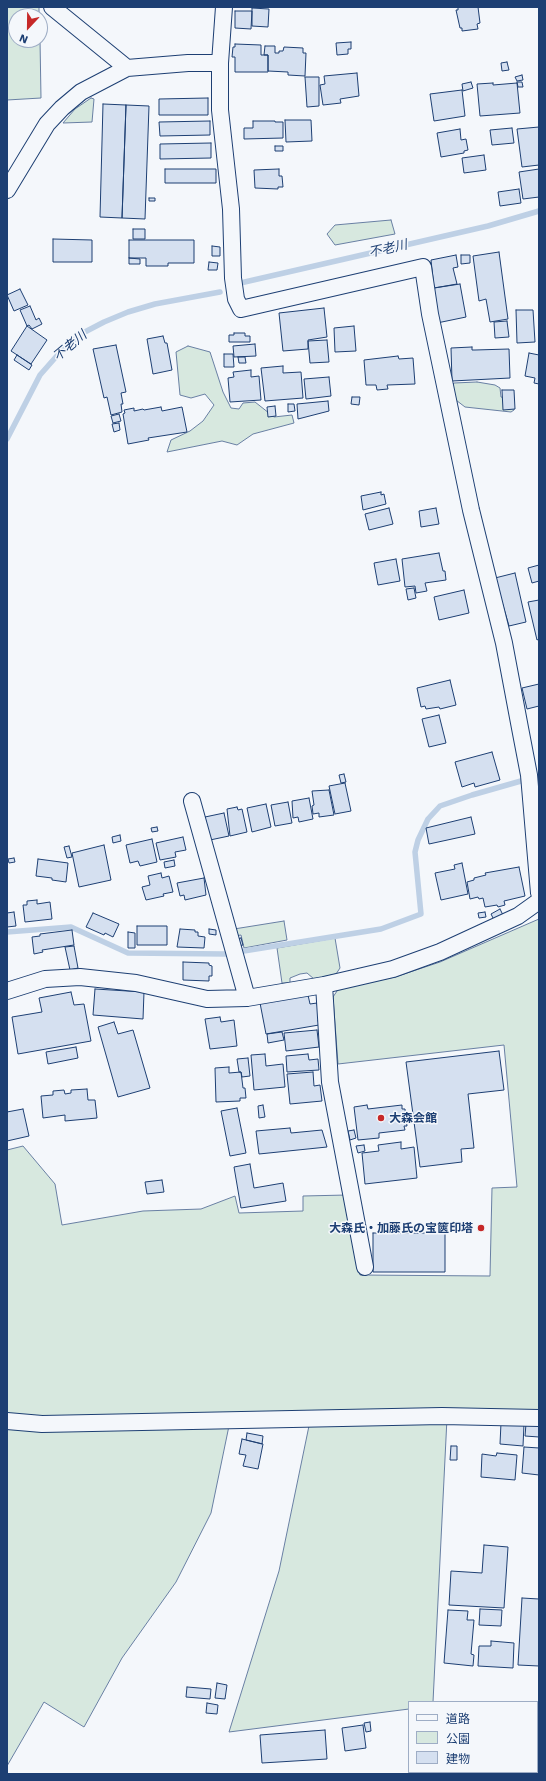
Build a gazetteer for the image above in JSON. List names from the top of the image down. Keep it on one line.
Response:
{"water":["不老川"],"places":["大森会館","大森氏・加藤氏の宝篋印塔"],"legend":["道路","公園","建物"],"north":"bottom"}
